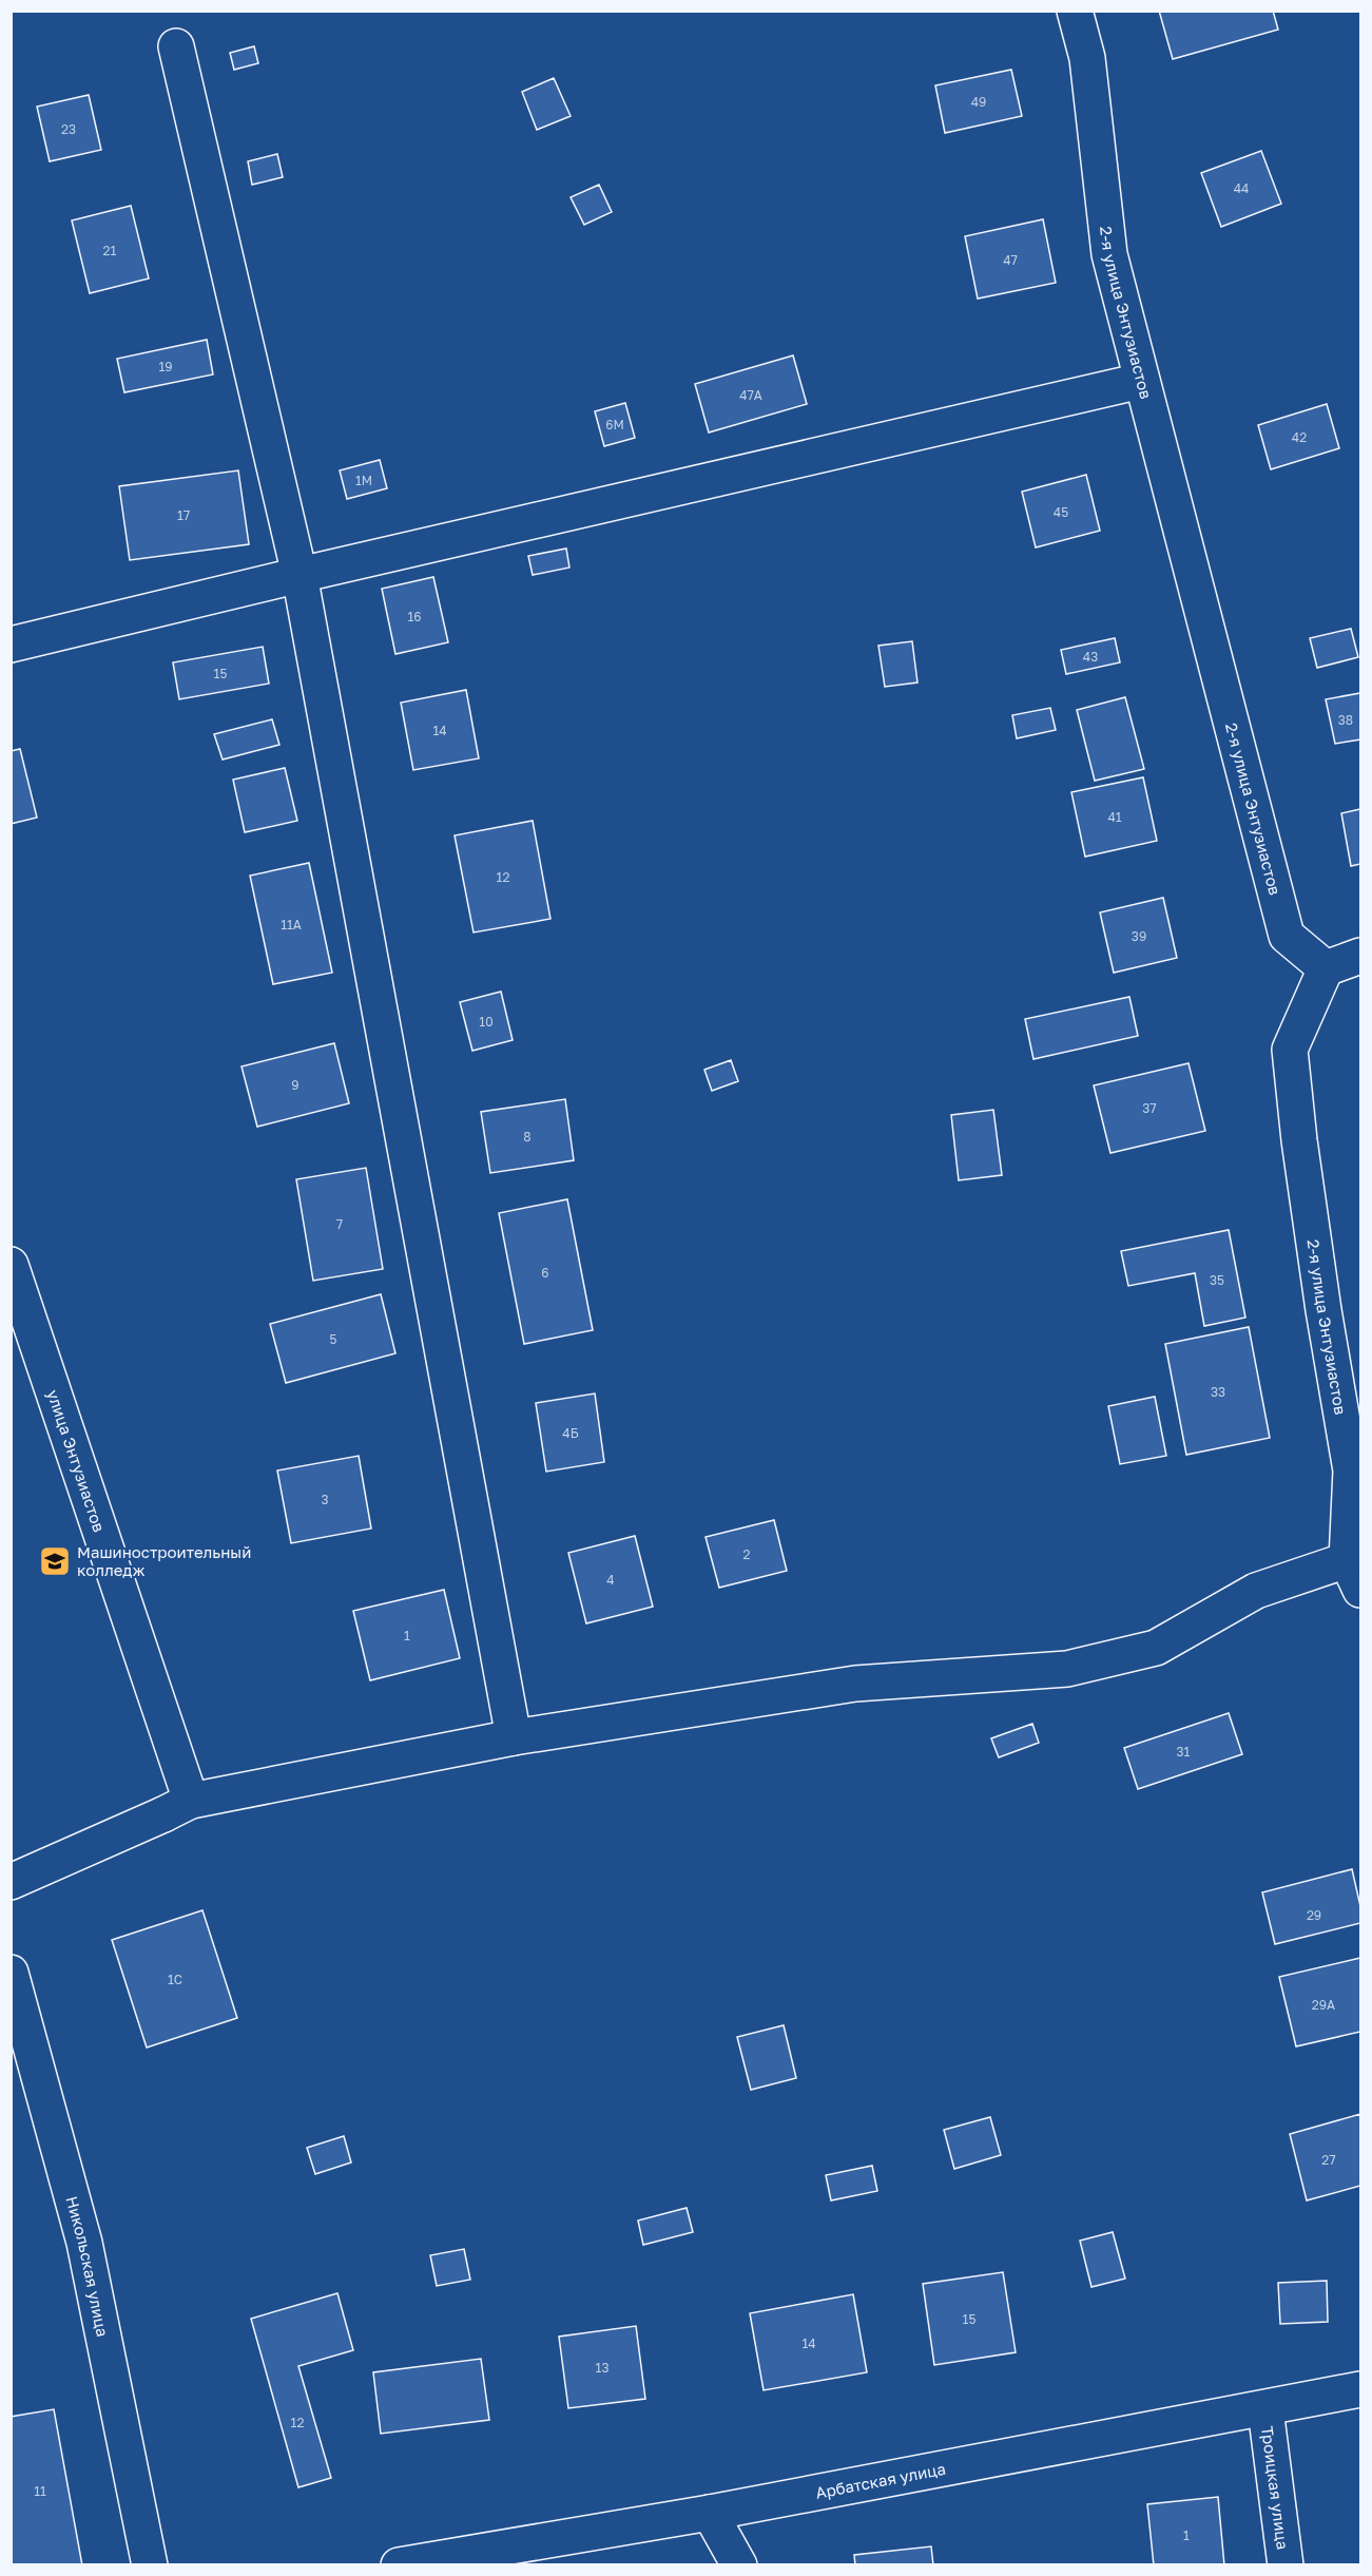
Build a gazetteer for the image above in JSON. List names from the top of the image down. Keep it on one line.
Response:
{"streets":{"street":["2-я улица Энтузиастов","улица Энтузиастов","Никольская улица","Арбатская улица","Троицкая улица"]},"crossings":[["Арбатская улица","Троицкая улица"]],"places":{"school or university":["Машиностроительный колледж"]},"house_numbers":["49","23","44","21","47","19","47А","6М","42","1М","45","17","16","43","15","38","14","41","12","11А","39","10","9","37","8","7","6","35","5","33","4Б","3","2","4","1","31","29","1С","29А","27","15","14","13","12","11","1"]}
